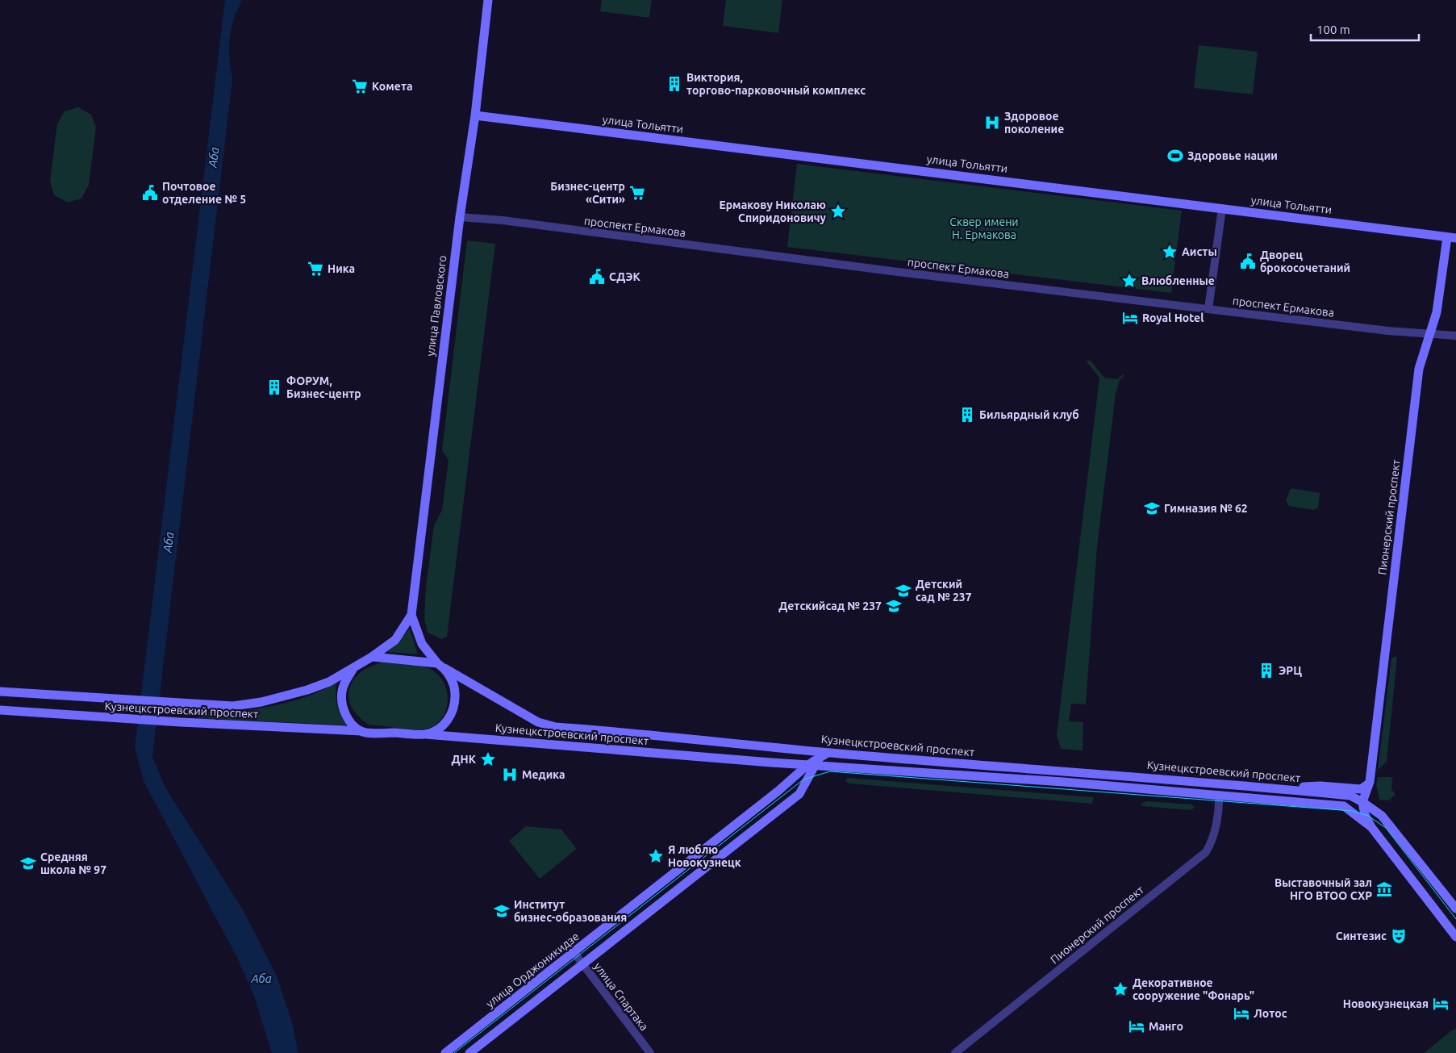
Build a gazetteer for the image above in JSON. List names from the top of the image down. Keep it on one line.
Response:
{"streets":{"main road":["улица Тольятти","улица Павловского","Пионерский проспект","Кузнецкстроевский проспект","улица Орджоникидзе"],"street":["проспект Ермакова","улица Спартака"]},"crossings":[["улица Тольятти","улица Павловского"],["улица Тольятти","Пионерский проспект"],["проспект Ермакова","улица Павловского"],["проспект Ермакова","Пионерский проспект"],["улица Павловского","Кузнецкстроевский проспект"],["Пионерский проспект","Кузнецкстроевский проспект"],["Кузнецкстроевский проспект","улица Орджоникидзе"],["улица Орджоникидзе","улица Спартака"]],"water":["Аба"],"parks":["Сквер имени Н. Ермакова"],"places":{"building":["Виктория, торгово-парковочный комплекс","ФОРУМ, Бизнес-центр","Бильярдный клуб","ЭРЦ"],"supermarket":["Комета","Бизнес-центр «Сити»","Ника"],"hospital":["Здоровое поколение","Медика"],"sports":["Здоровье нации"],"public building":["Почтовое отделение № 5","Дворец брокосочетаний","СДЭК"],"place":["Ермакову Николаю Спиридоновичу","Аисты","Влюбленные","ДНК","Я люблю Новокузнецк","Декоративное сооружение \"Фонарь\""],"hotel":["Royal Hotel","Новокузнецкая","Лотос","Манго"],"school or university":["Гимназия № 62","Детский сад № 237","Детскийсад № 237","Средняя школа № 97","Институт бизнес-образования"],"museum":["Выставочный зал НГО ВТОО СХР"],"theatre":["Синтезис"]},"scale_bar":"100 m"}
